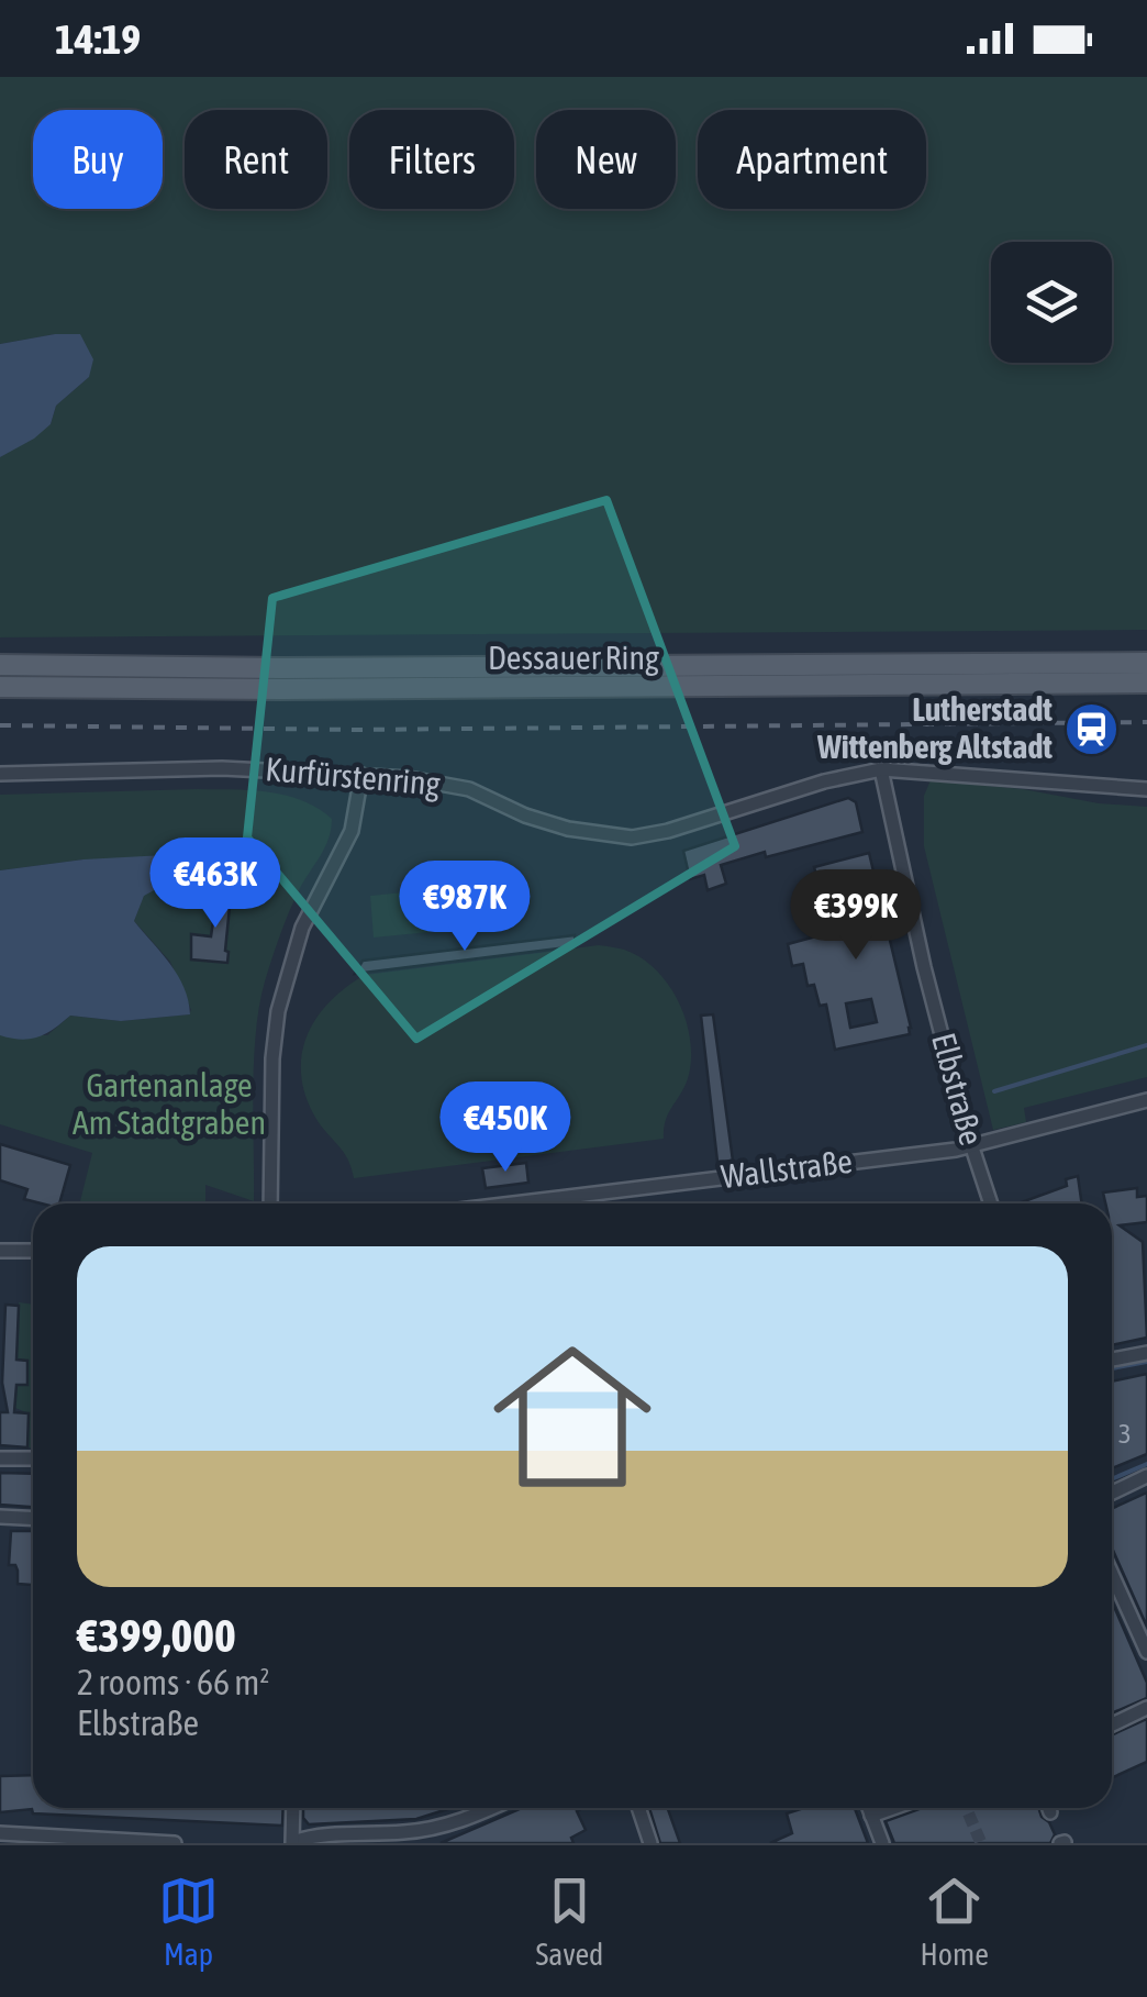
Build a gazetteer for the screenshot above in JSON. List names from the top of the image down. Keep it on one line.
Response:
{"streets":{"main road":["Dessauer Ring"],"street":["Kurfürstenring","Elbstraße","Wallstraße"]},"crossings":[["Kurfürstenring","Elbstraße"],["Elbstraße","Wallstraße"]],"parks":["Gartenanlage Am Stadtgraben"],"places":{"station":["Lutherstadt Wittenberg Altstadt"]},"house_numbers":["3"],"page":{"status":"14:19","chip":["Buy","Rent","Filters","New","Apartment"],"price":["€463K","€987K","€399K","€450K"],"list":[{"name":"€399,000","note":"2 rooms · 66 m² · Elbstraße"}],"tabs":["Map","Saved","Home"]}}
